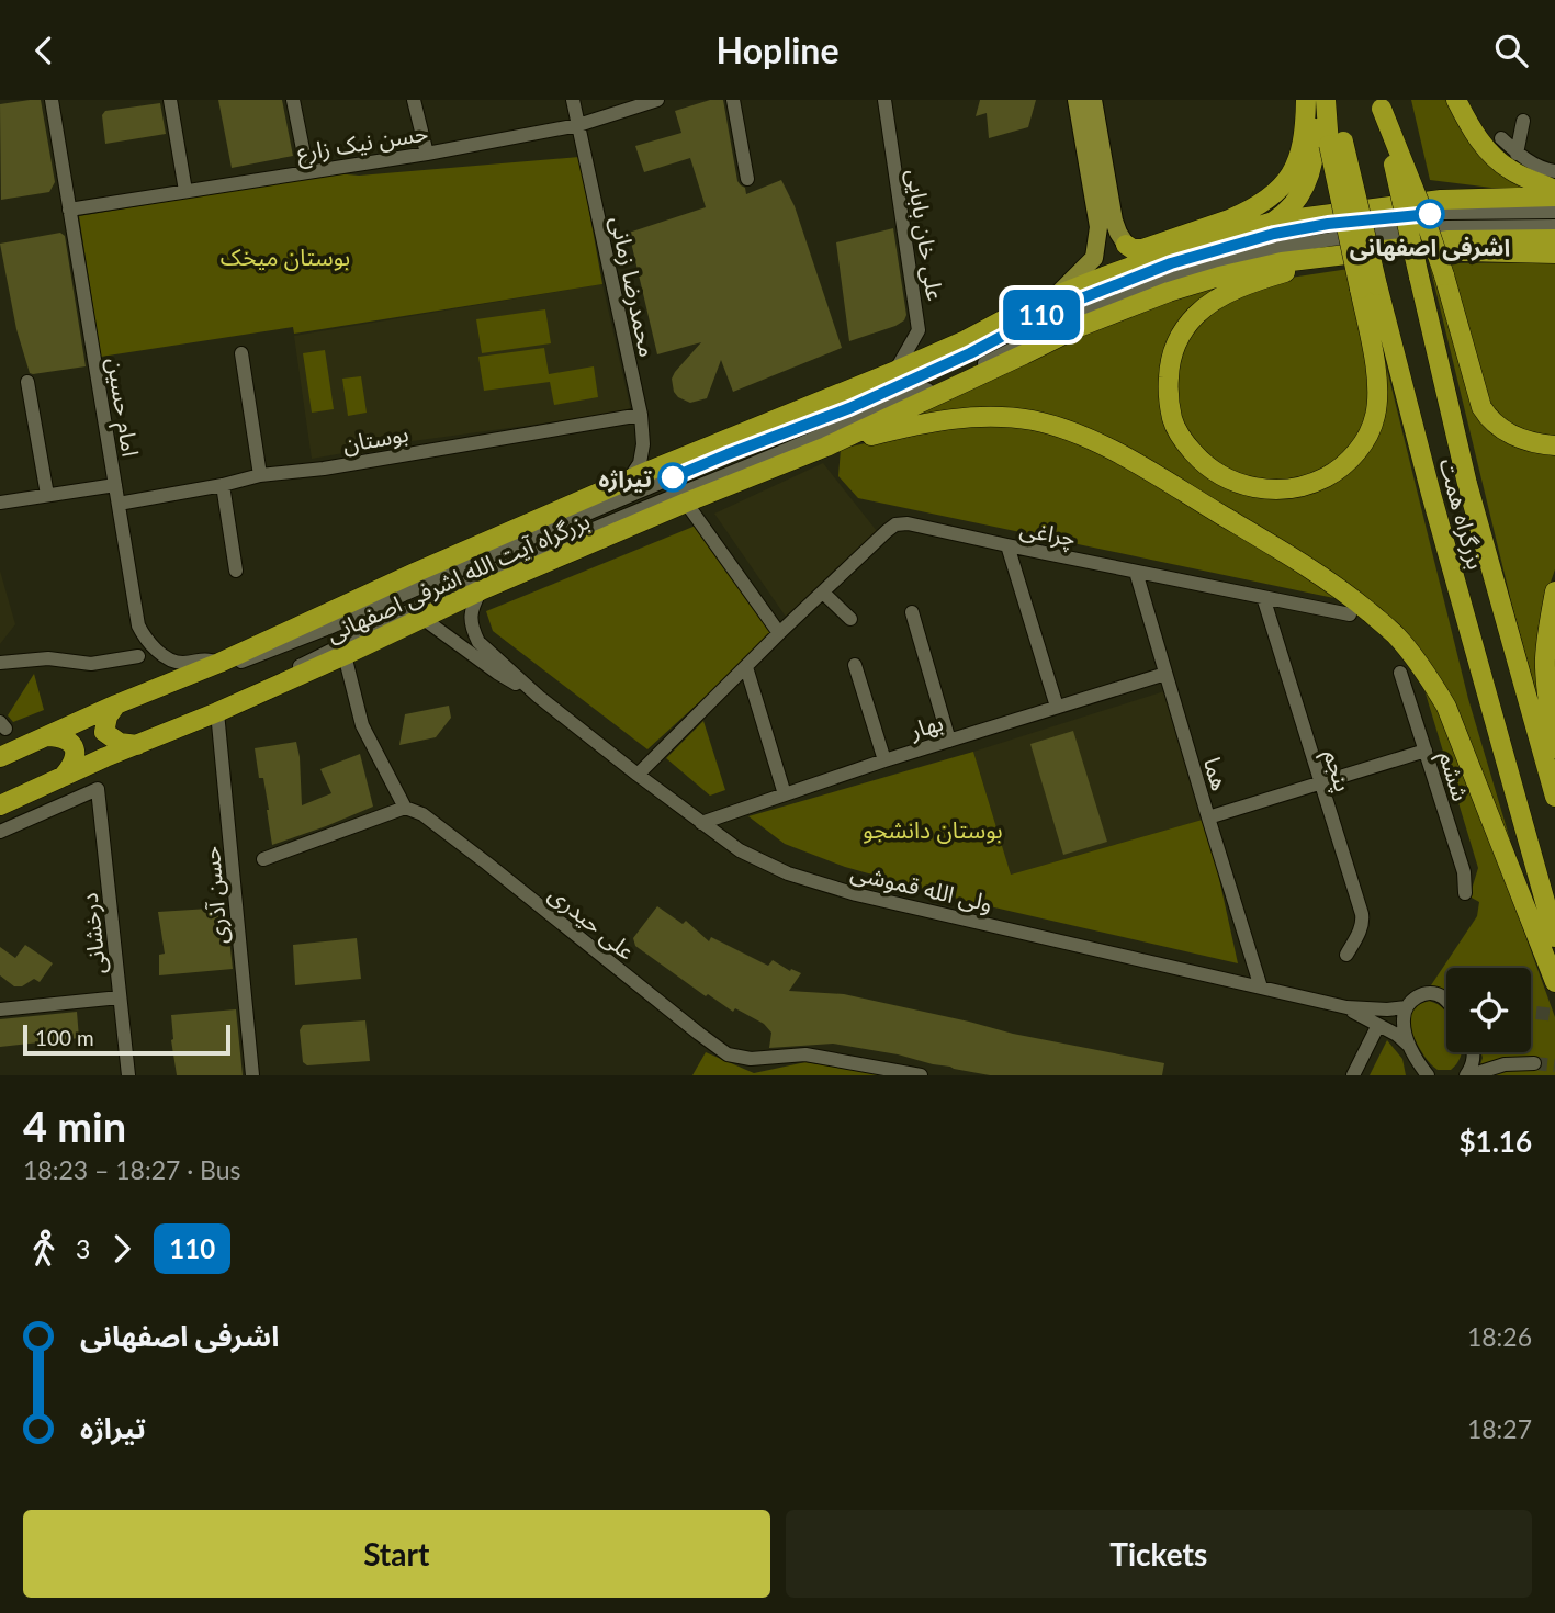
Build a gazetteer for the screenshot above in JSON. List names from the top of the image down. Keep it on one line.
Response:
{"streets":{"highway":["بزرگراه همت","بزرگراه آیت الله اشرفی اصفهانی"],"street":["حسن نیک زارع","علی خان بابایی","محمدرضا زمانی","امام حسین","بوستان","چراغی","بهار","پنجم","هما","ششم","ولی الله قموشی","حسن آذری","علی حیدری","درخشانی"]},"crossings":[["حسن نیک زارع","محمدرضا زمانی"],["حسن نیک زارع","امام حسین"],["علی خان بابایی","بزرگراه آیت الله اشرفی اصفهانی"],["محمدرضا زمانی","بوستان"],["محمدرضا زمانی","بزرگراه آیت الله اشرفی اصفهانی"],["امام حسین","بوستان"],["امام حسین","بزرگراه آیت الله اشرفی اصفهانی"],["چراغی","پنجم"],["چراغی","هما"],["چراغی","ولی الله قموشی"],["بزرگراه آیت الله اشرفی اصفهانی","ولی الله قموشی"],["بزرگراه آیت الله اشرفی اصفهانی","حسن آذری"],["بهار","هما"],["بهار","ولی الله قموشی"],["هما","ولی الله قموشی"]],"parks":["بوستان میخک","بوستان دانشجو"],"places":["اشرفی اصفهانی","تیراژه"],"lines":["bus line 110"],"scale_bar":"100 m","page":{"header":"Hopline","on_map":"110","scale":"100 m","heading":["4 min","18:23 – 18:27 · Bus","$1.16"],"legs":["3","110"],"list":[{"name":"اشرفی اصفهانی","value":"18:26"},{"name":"تیراژه","value":"18:27"}],"buttons":["Start","Tickets"]}}
